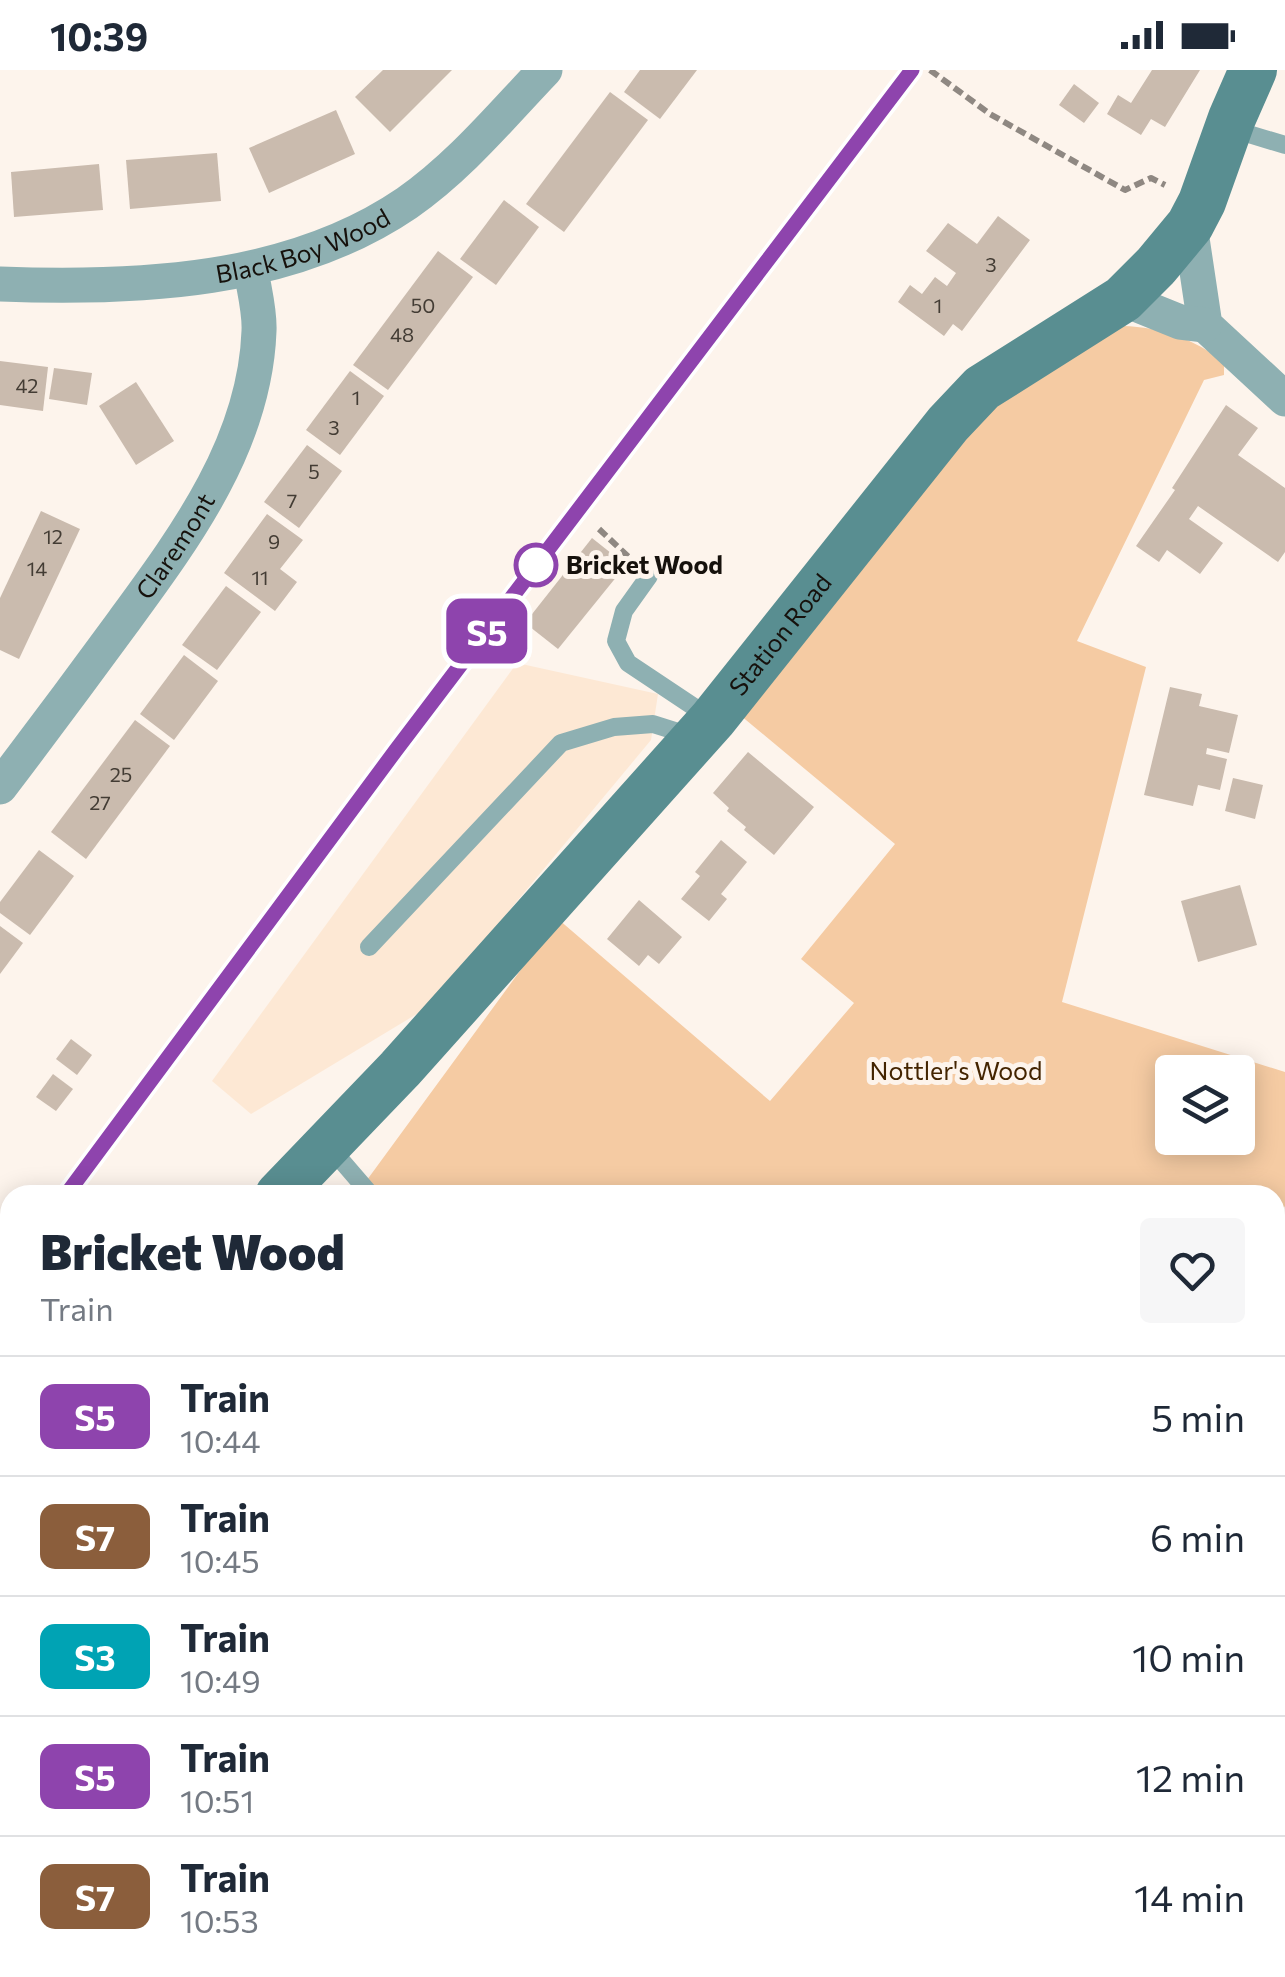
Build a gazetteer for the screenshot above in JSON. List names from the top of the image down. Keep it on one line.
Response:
{"streets":{"street":["Black Boy Wood","Claremont","Station Road"]},"crossings":[["Black Boy Wood","Claremont"]],"parks":["Nottler's Wood"],"places":["Bricket Wood"],"house_numbers":["3","50","1","48","42","1","3","5","7","12","9","14","11","25","27"],"page":{"status":"10:39","on_map":"S5","heading":["Bricket Wood","Train"],"list":[{"mark":"S5","name":"Train","note":"10:44","value":"5 min"},{"mark":"S7","name":"Train","note":"10:45","value":"6 min"},{"mark":"S3","name":"Train","note":"10:49","value":"10 min"},{"mark":"S5","name":"Train","note":"10:51","value":"12 min"},{"mark":"S7","name":"Train","note":"10:53","value":"14 min"}]}}
